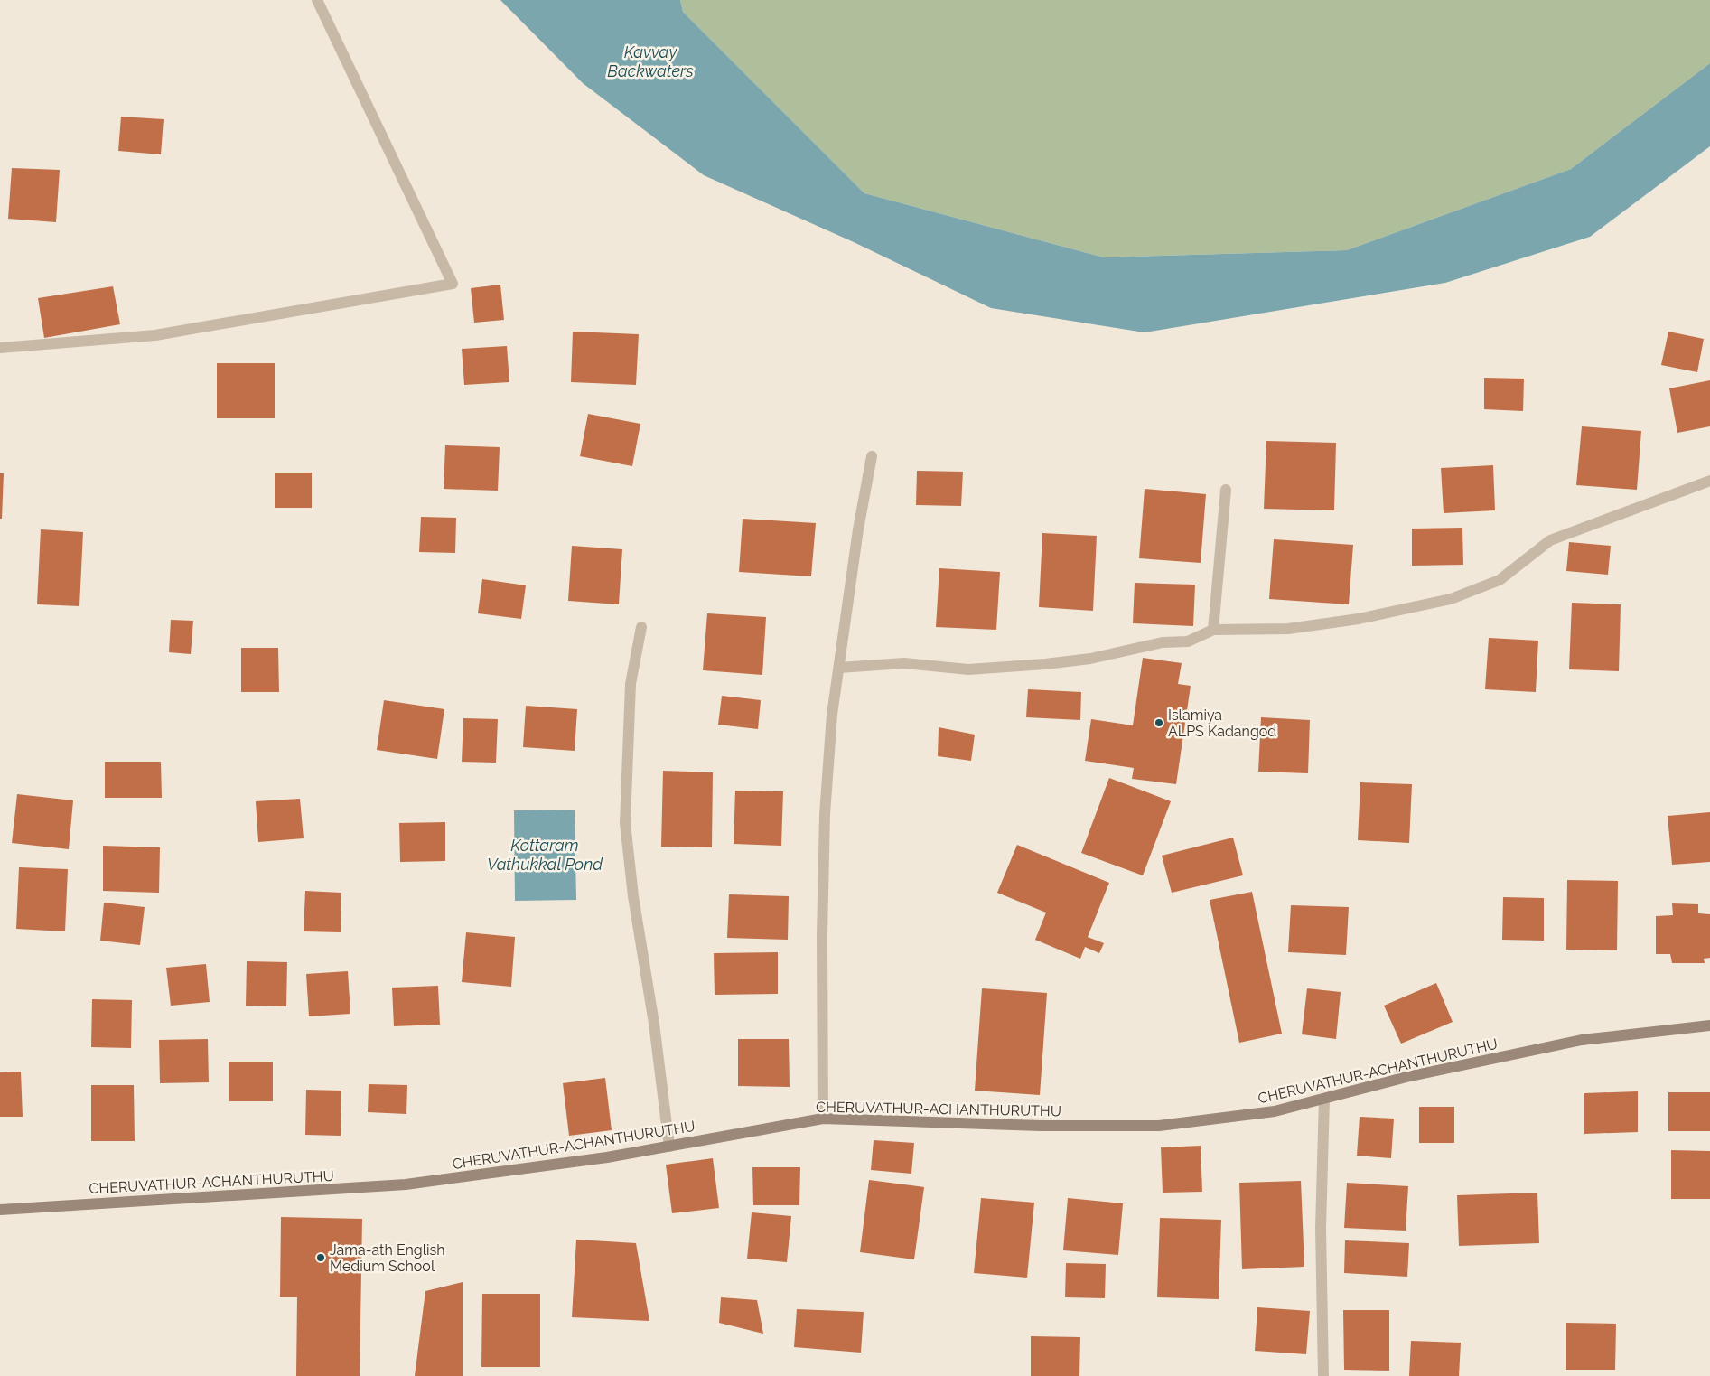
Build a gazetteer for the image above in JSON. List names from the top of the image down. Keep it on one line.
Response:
{"streets":{"main road":["CHERUVATHUR-ACHANTHURUTHU"]},"water":["Kavvay Backwaters","Kottaram Vathukkal Pond"],"places":["Islamiya ALPS Kadangod","Jama-ath English Medium School"]}
